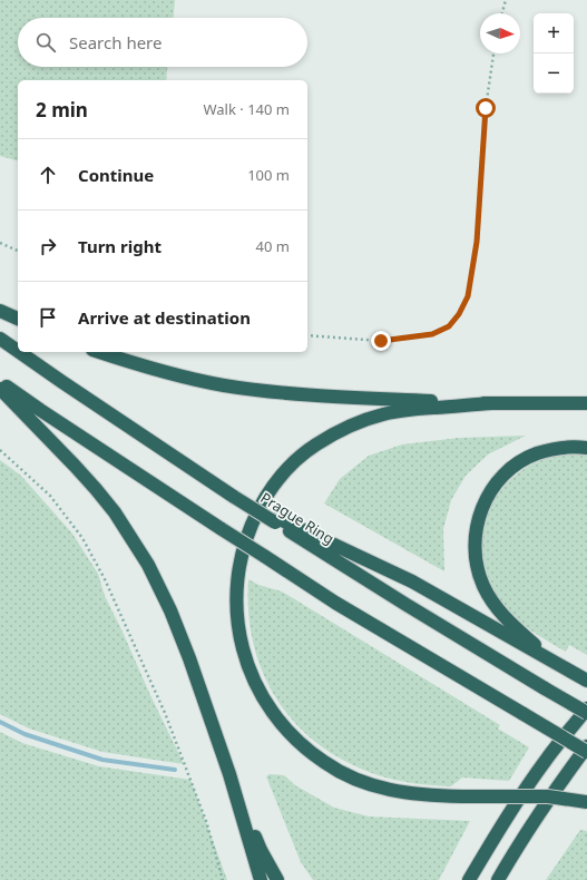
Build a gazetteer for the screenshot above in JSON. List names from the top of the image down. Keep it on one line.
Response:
{"streets":{"highway":["Prague Ring"]},"north":"right","page":{"map_buttons":["+","−"],"search":"Search here","heading":["2 min","Walk · 140 m"],"list":[["Continue","100 m"],["Turn right","40 m"],"Arrive at destination"]}}
